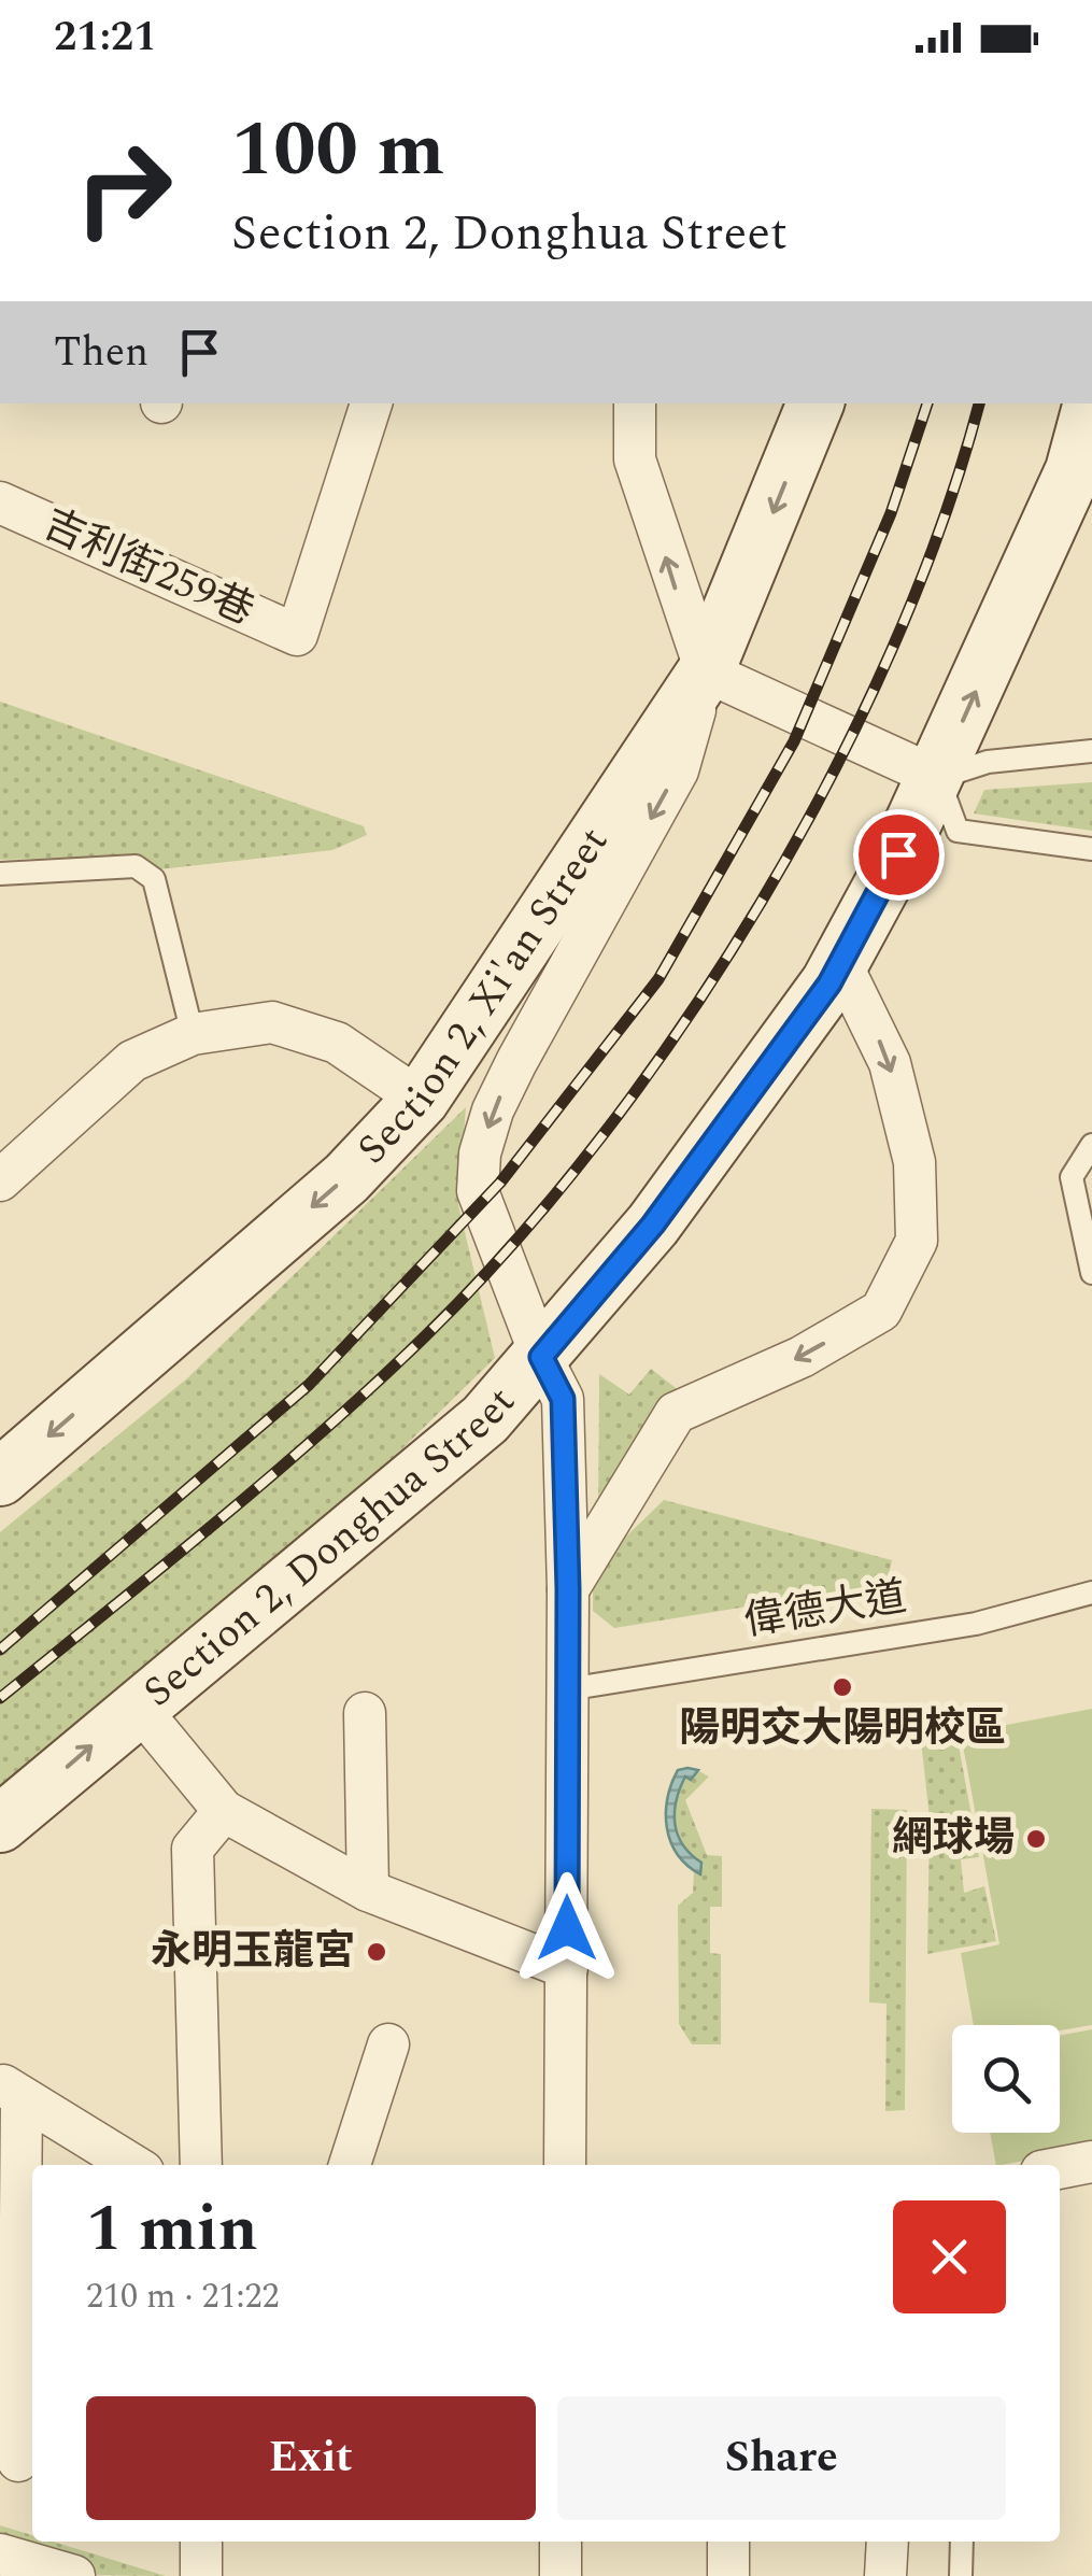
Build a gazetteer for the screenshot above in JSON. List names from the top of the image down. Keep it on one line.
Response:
{"streets":{"street":["吉利街259巷","Section 2, Xi'an Street","Section 2, Donghua Street"],"lane":["偉德大道"]},"one_way":["Section 2, Xi'an Street"],"places":["陽明交大陽明校區","網球場","永明玉龍宮"],"page":{"status":"21:21","turn":["100 m","Section 2, Donghua Street"],"then":"Then","heading":["1 min","210 m · 21:22"],"buttons":["Exit","Share"]}}
